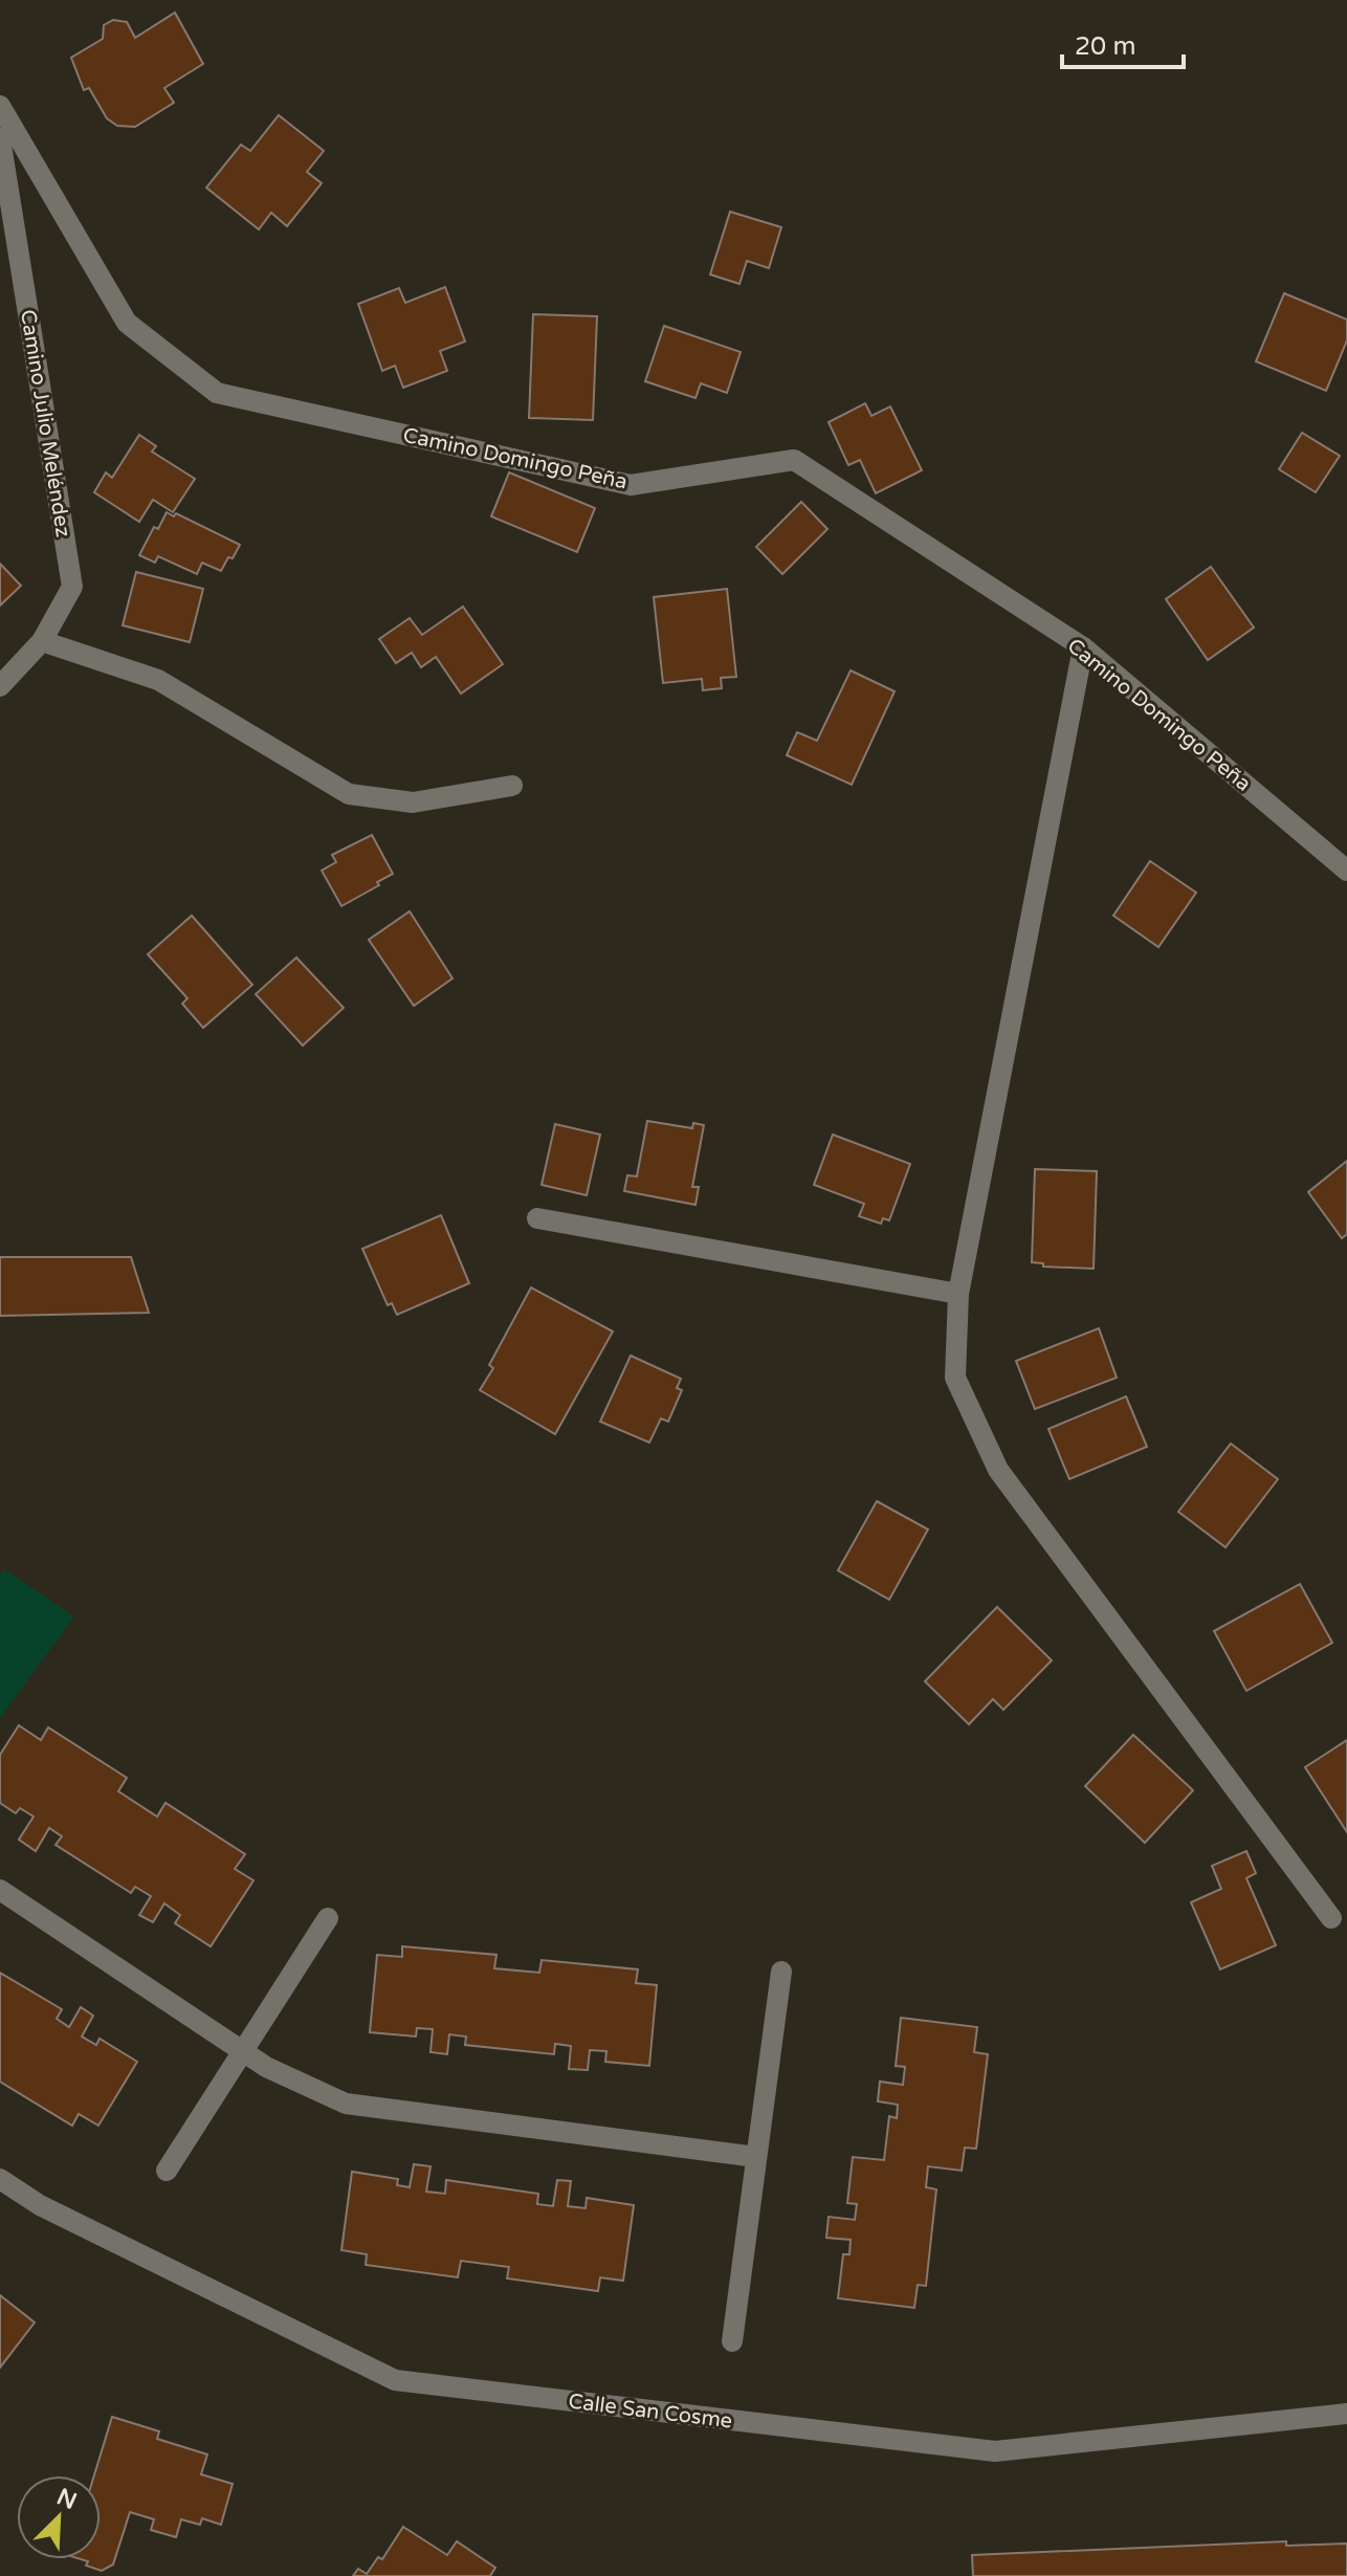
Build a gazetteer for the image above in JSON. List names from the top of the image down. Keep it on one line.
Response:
{"streets":{"street":["Camino Julio Meléndez","Camino Domingo Peña","Calle San Cosme"]},"scale_bar":"20 m","north":"top right"}
